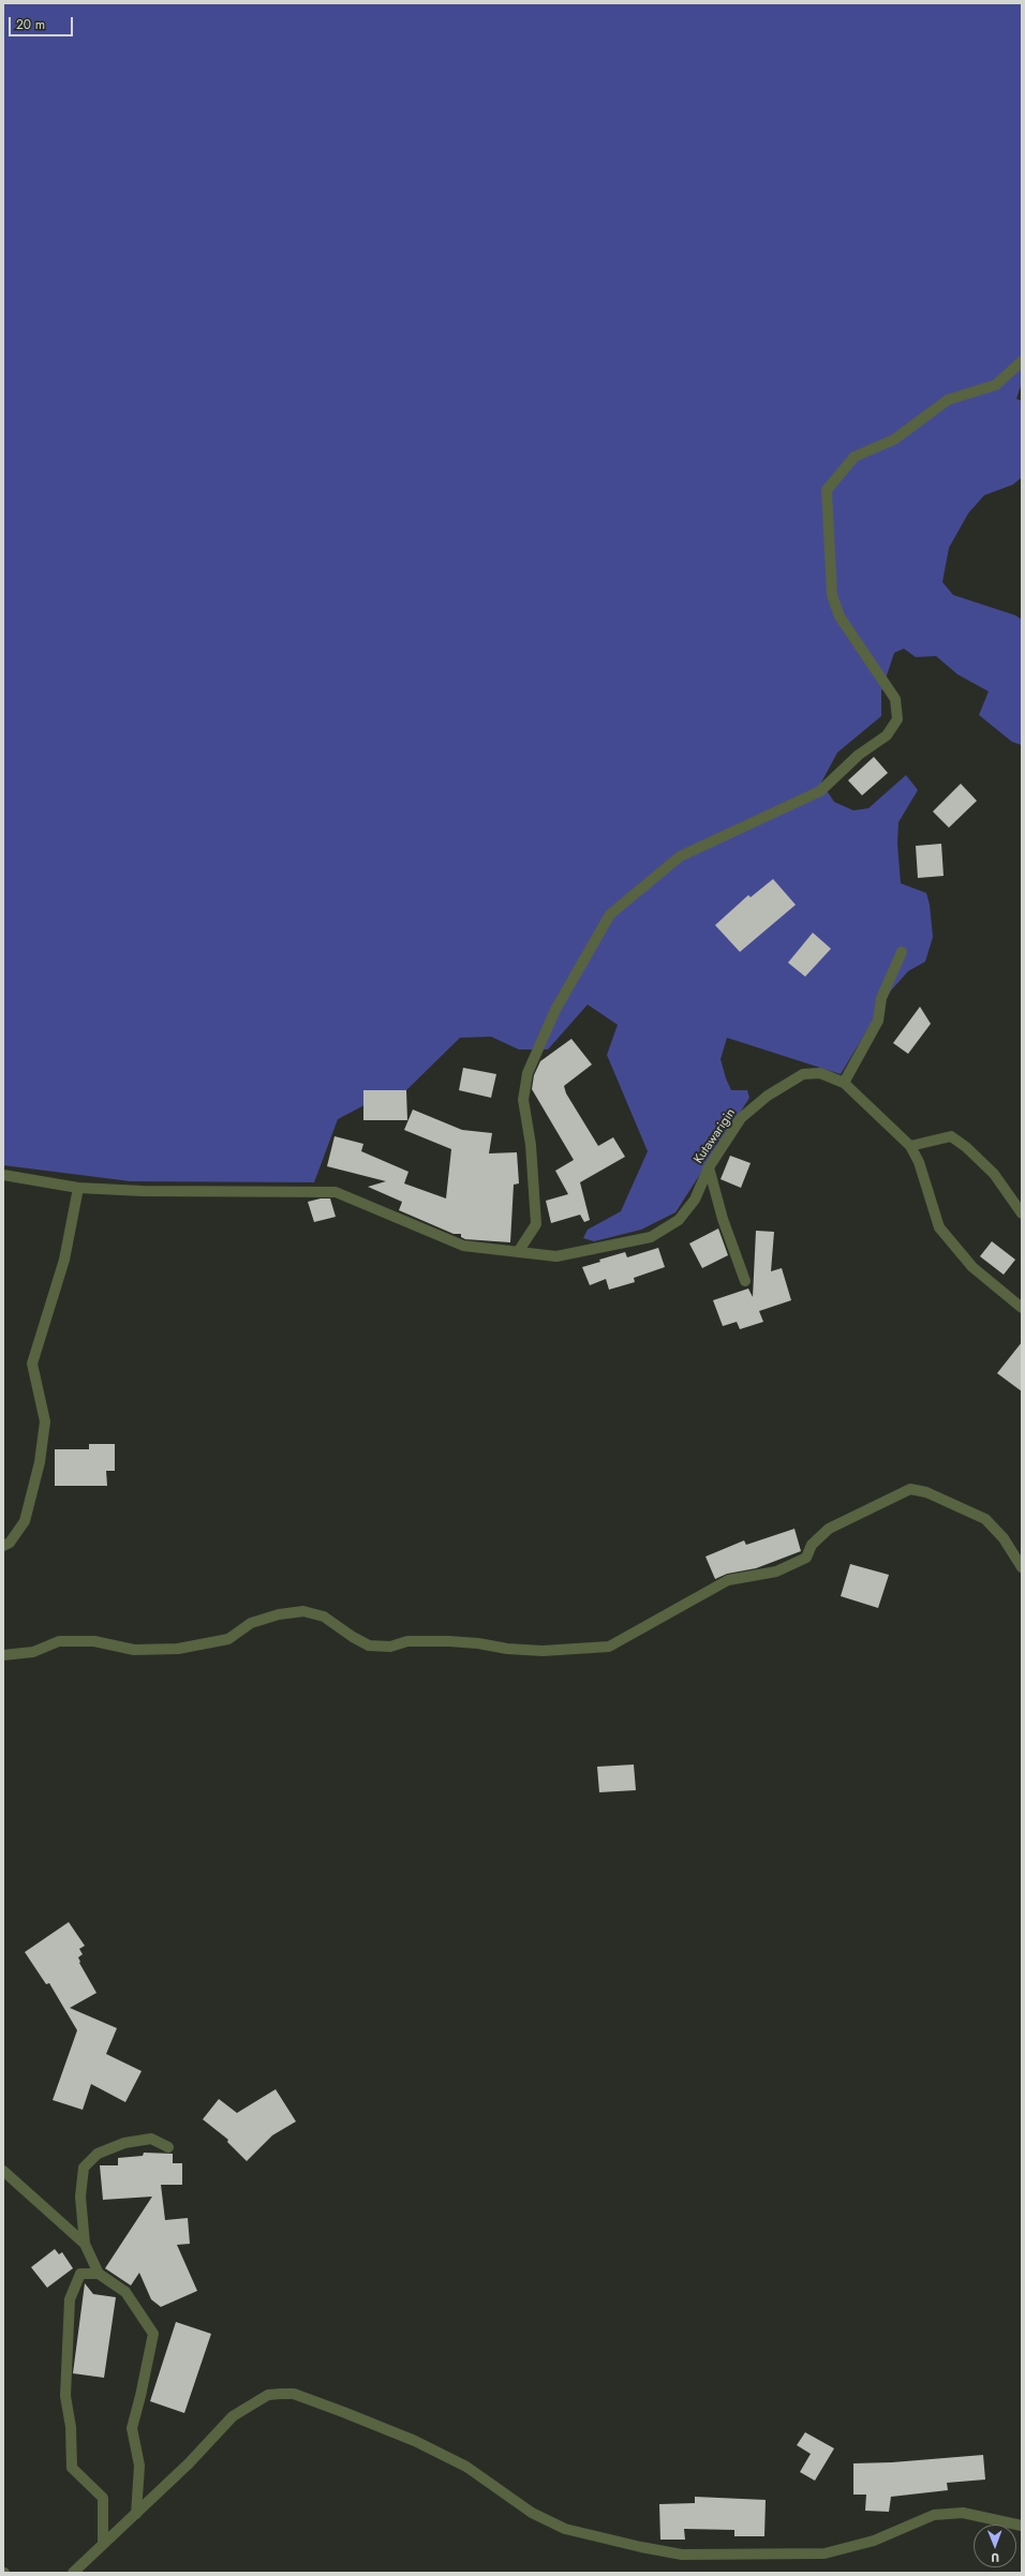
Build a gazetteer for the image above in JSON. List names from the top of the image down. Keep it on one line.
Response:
{"streets":{"street":["Kutawarigin"]},"scale_bar":"20 m","north":"bottom"}
